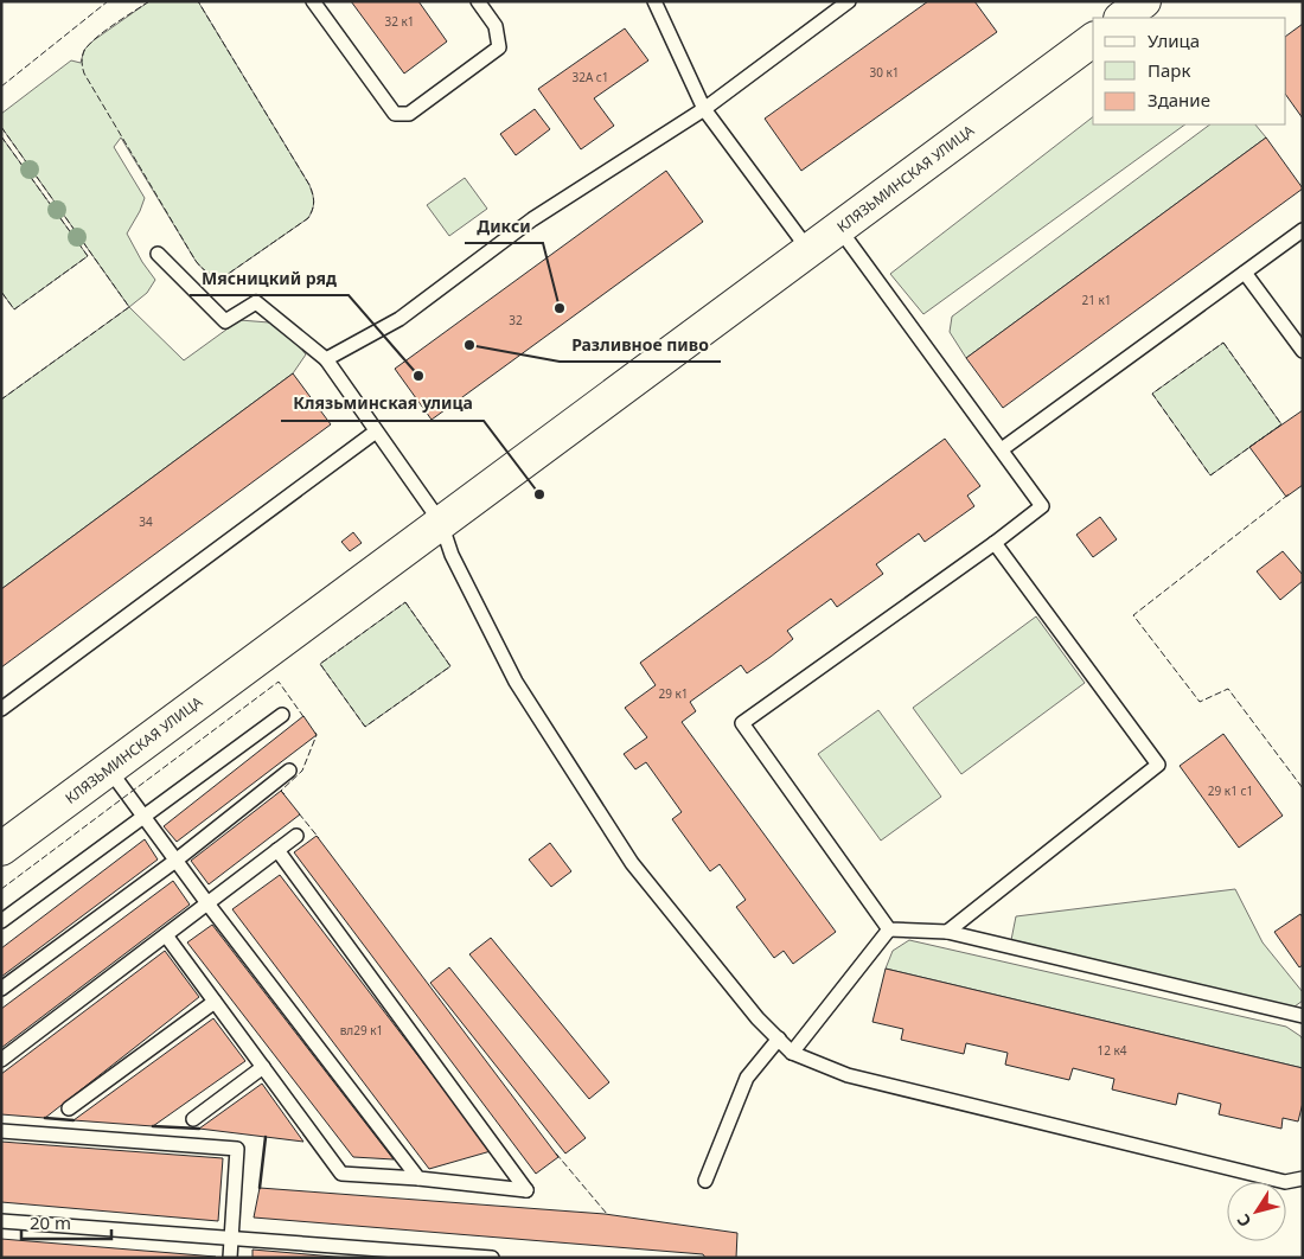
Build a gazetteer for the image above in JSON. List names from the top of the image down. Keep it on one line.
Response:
{"streets":{"street":["КЛЯЗЬМИНСКАЯ УЛИЦА"]},"places":["Дикси","Разливное пиво","Мясницкий ряд","Клязьминская улица"],"house_numbers":["32 к1","30 к1","32А с1","21 к1","32","34","29 к1","29 к1 с1","вл29 к1","12 к4"],"legend":["Улица","Парк","Здание"],"scale_bar":"20 m","north":"bottom left"}
